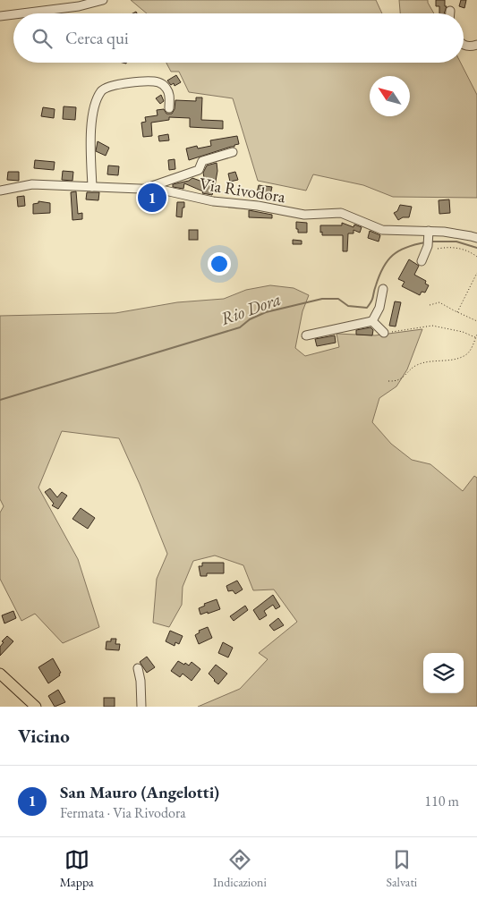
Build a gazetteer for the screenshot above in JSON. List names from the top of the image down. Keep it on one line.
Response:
{"streets":{"street":["Via Rivodora"]},"water":["Rio Dora"],"north":"top left","page":{"search":"Cerca qui","pins":"1","heading":"Vicino","list":[{"mark":"1","name":"San Mauro (Angelotti)","note":"Fermata · Via Rivodora","value":"110 m"}],"nav":["Mappa","Indicazioni","Salvati"]}}
